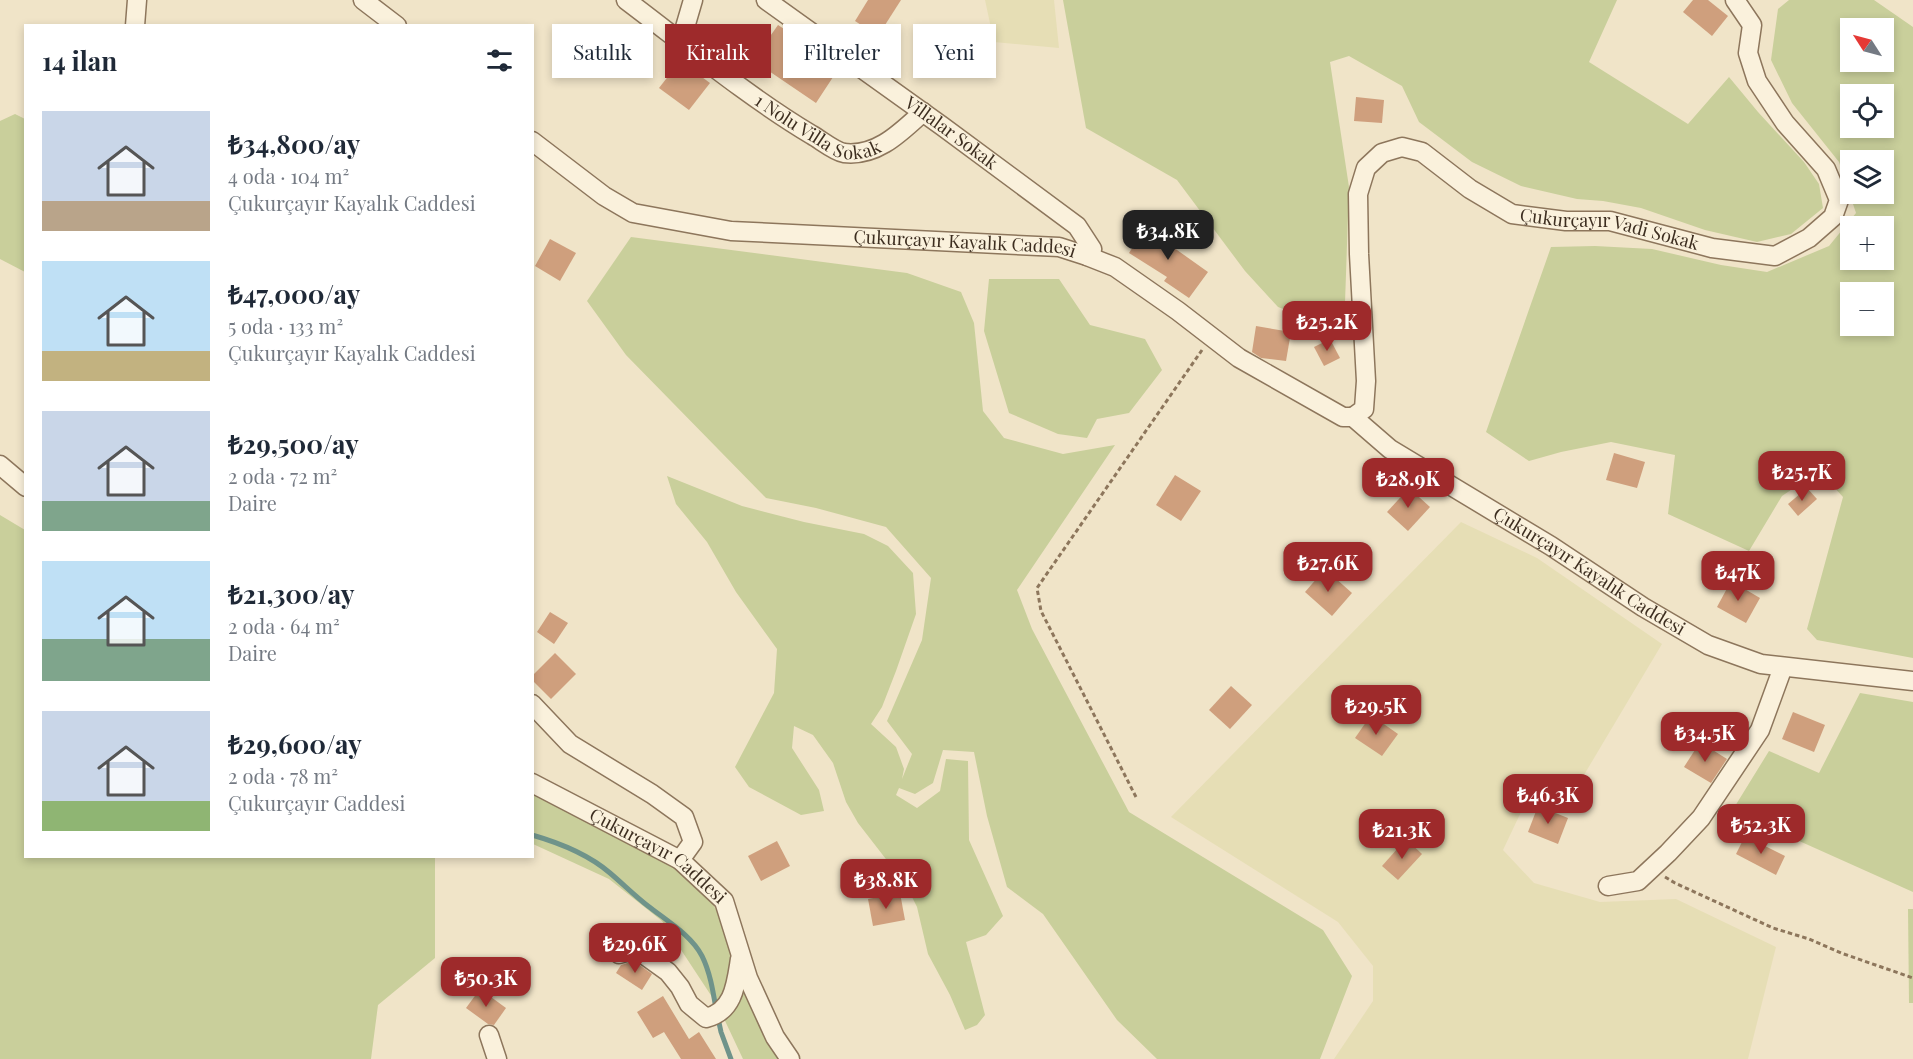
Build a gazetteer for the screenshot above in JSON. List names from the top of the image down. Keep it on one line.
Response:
{"streets":{"street":["1 Nolu Villa Sokak","Villalar Sokak","Çukurçayır Vadi Sokak","Çukurçayır Kayalık Caddesi","Çukurçayır Caddesi"]},"crossings":[["1 Nolu Villa Sokak","Villalar Sokak"],["Villalar Sokak","Çukurçayır Kayalık Caddesi"],["Çukurçayır Vadi Sokak","Çukurçayır Kayalık Caddesi"]],"north":"top left","page":{"map_buttons":["+","−"],"chip":["Satılık","Kiralık","Filtreler","Yeni"],"heading":"14 ilan","list":[{"name":"₺34,800/ay","note":"4 oda · 104 m² · Çukurçayır Kayalık Caddesi"},{"name":"₺47,000/ay","note":"5 oda · 133 m² · Çukurçayır Kayalık Caddesi"},{"name":"₺29,500/ay","note":"2 oda · 72 m² · Daire"},{"name":"₺21,300/ay","note":"2 oda · 64 m² · Daire"},{"name":"₺29,600/ay","note":"2 oda · 78 m² · Çukurçayır Caddesi"}],"price":["₺34.8K","₺25.2K","₺25.7K","₺28.9K","₺27.6K","₺47K","₺29.5K","₺34.5K","₺46.3K","₺52.3K","₺21.3K","₺38.8K","₺29.6K","₺50.3K"]}}
